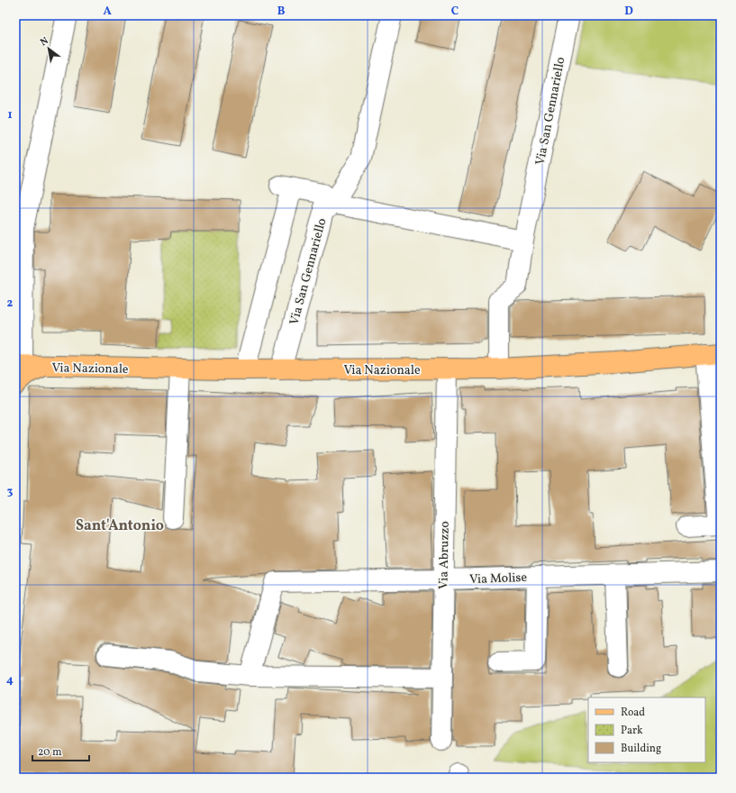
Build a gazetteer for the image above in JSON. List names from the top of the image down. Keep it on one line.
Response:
{"streets":{"main road":["Via Nazionale"],"street":["Via San Gennariello","Via Abruzzo","Via Molise"]},"crossings":[["Via San Gennariello","Via Nazionale"],["Via Nazionale","Via Abruzzo"],["Via Abruzzo","Via Molise"]],"districts":["Sant'Antonio"],"legend":["Road","Park","Building"],"scale_bar":"20 m","north":"top left","grid":{"columns":["A","B","C","D"],"rows":["1","2","3","4"]}}
